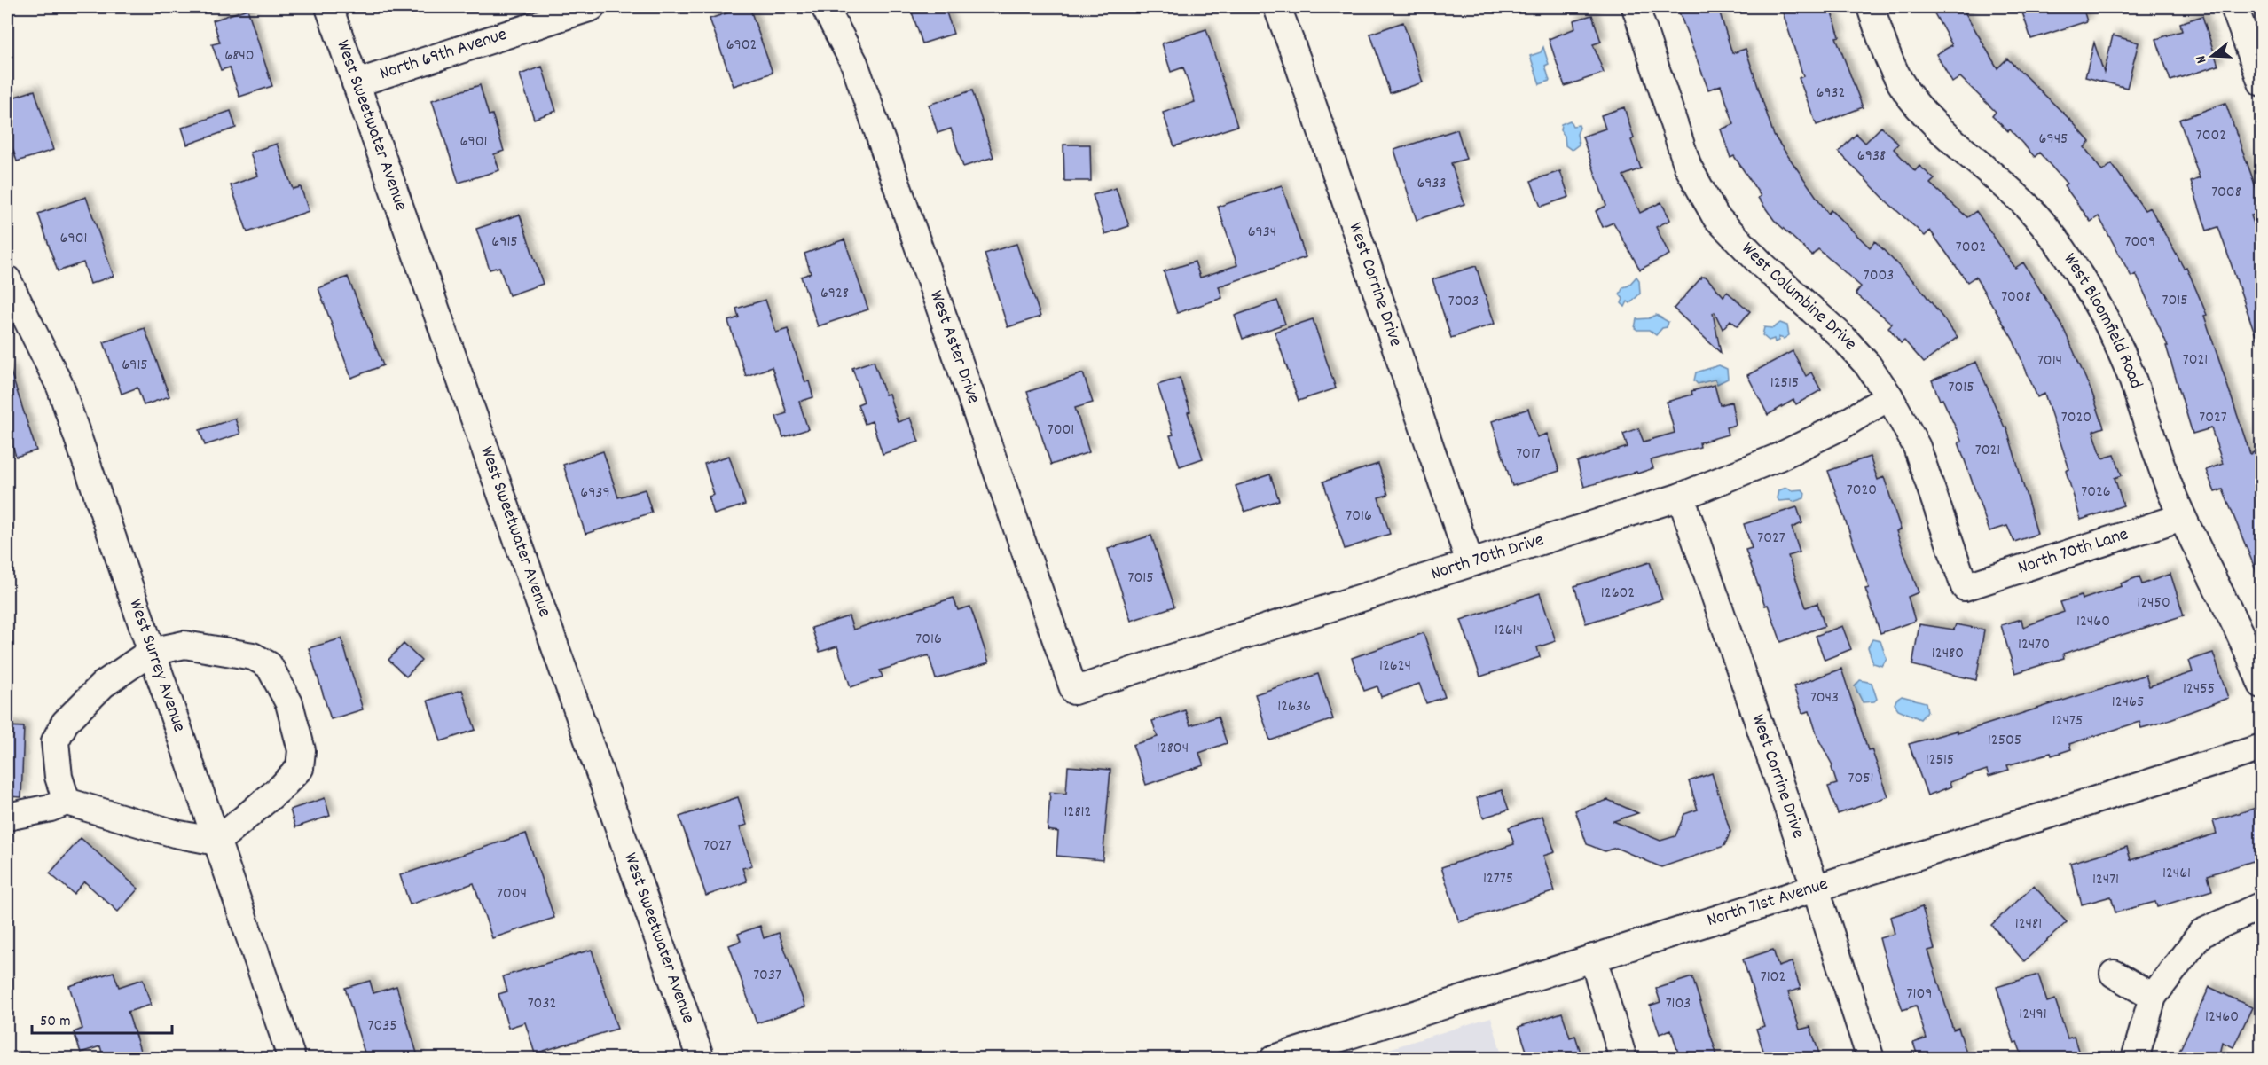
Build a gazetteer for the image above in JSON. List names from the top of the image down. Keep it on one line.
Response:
{"streets":{"street":["North 69th Avenue","West Sweetwater Avenue","West Corrine Drive","West Columbine Drive","West Bloomfield Road","West Aster Drive","North 70th Lane","North 70th Drive","West Surrey Avenue","North 71st Avenue"]},"crossings":[["North 69th Avenue","West Sweetwater Avenue"],["West Corrine Drive","North 70th Drive"],["West Corrine Drive","North 71st Avenue"],["West Columbine Drive","North 70th Lane"],["West Columbine Drive","North 70th Drive"],["West Bloomfield Road","North 70th Lane"],["West Aster Drive","North 70th Drive"]],"house_numbers":["6902","6840","6932","7002","6945","6901","6938","6933","7008","6934","6901","6915","7009","7002","7003","6928","7008","7015","7003","7021","7014","6915","12515","7015","7020","7027","7001","7021","7017","7020","7026","6939","7016","7027","7015","12602","12450","12460","12614","7016","12470","12480","12624","12455","7043","12465","12636","12475","12505","12804","12515","7051","12812","7027","12461","12775","12471","7004","12481","7037","7102","7109","7032","7103","12491","12460","7035"],"scale_bar":"50 m","north":"left"}
